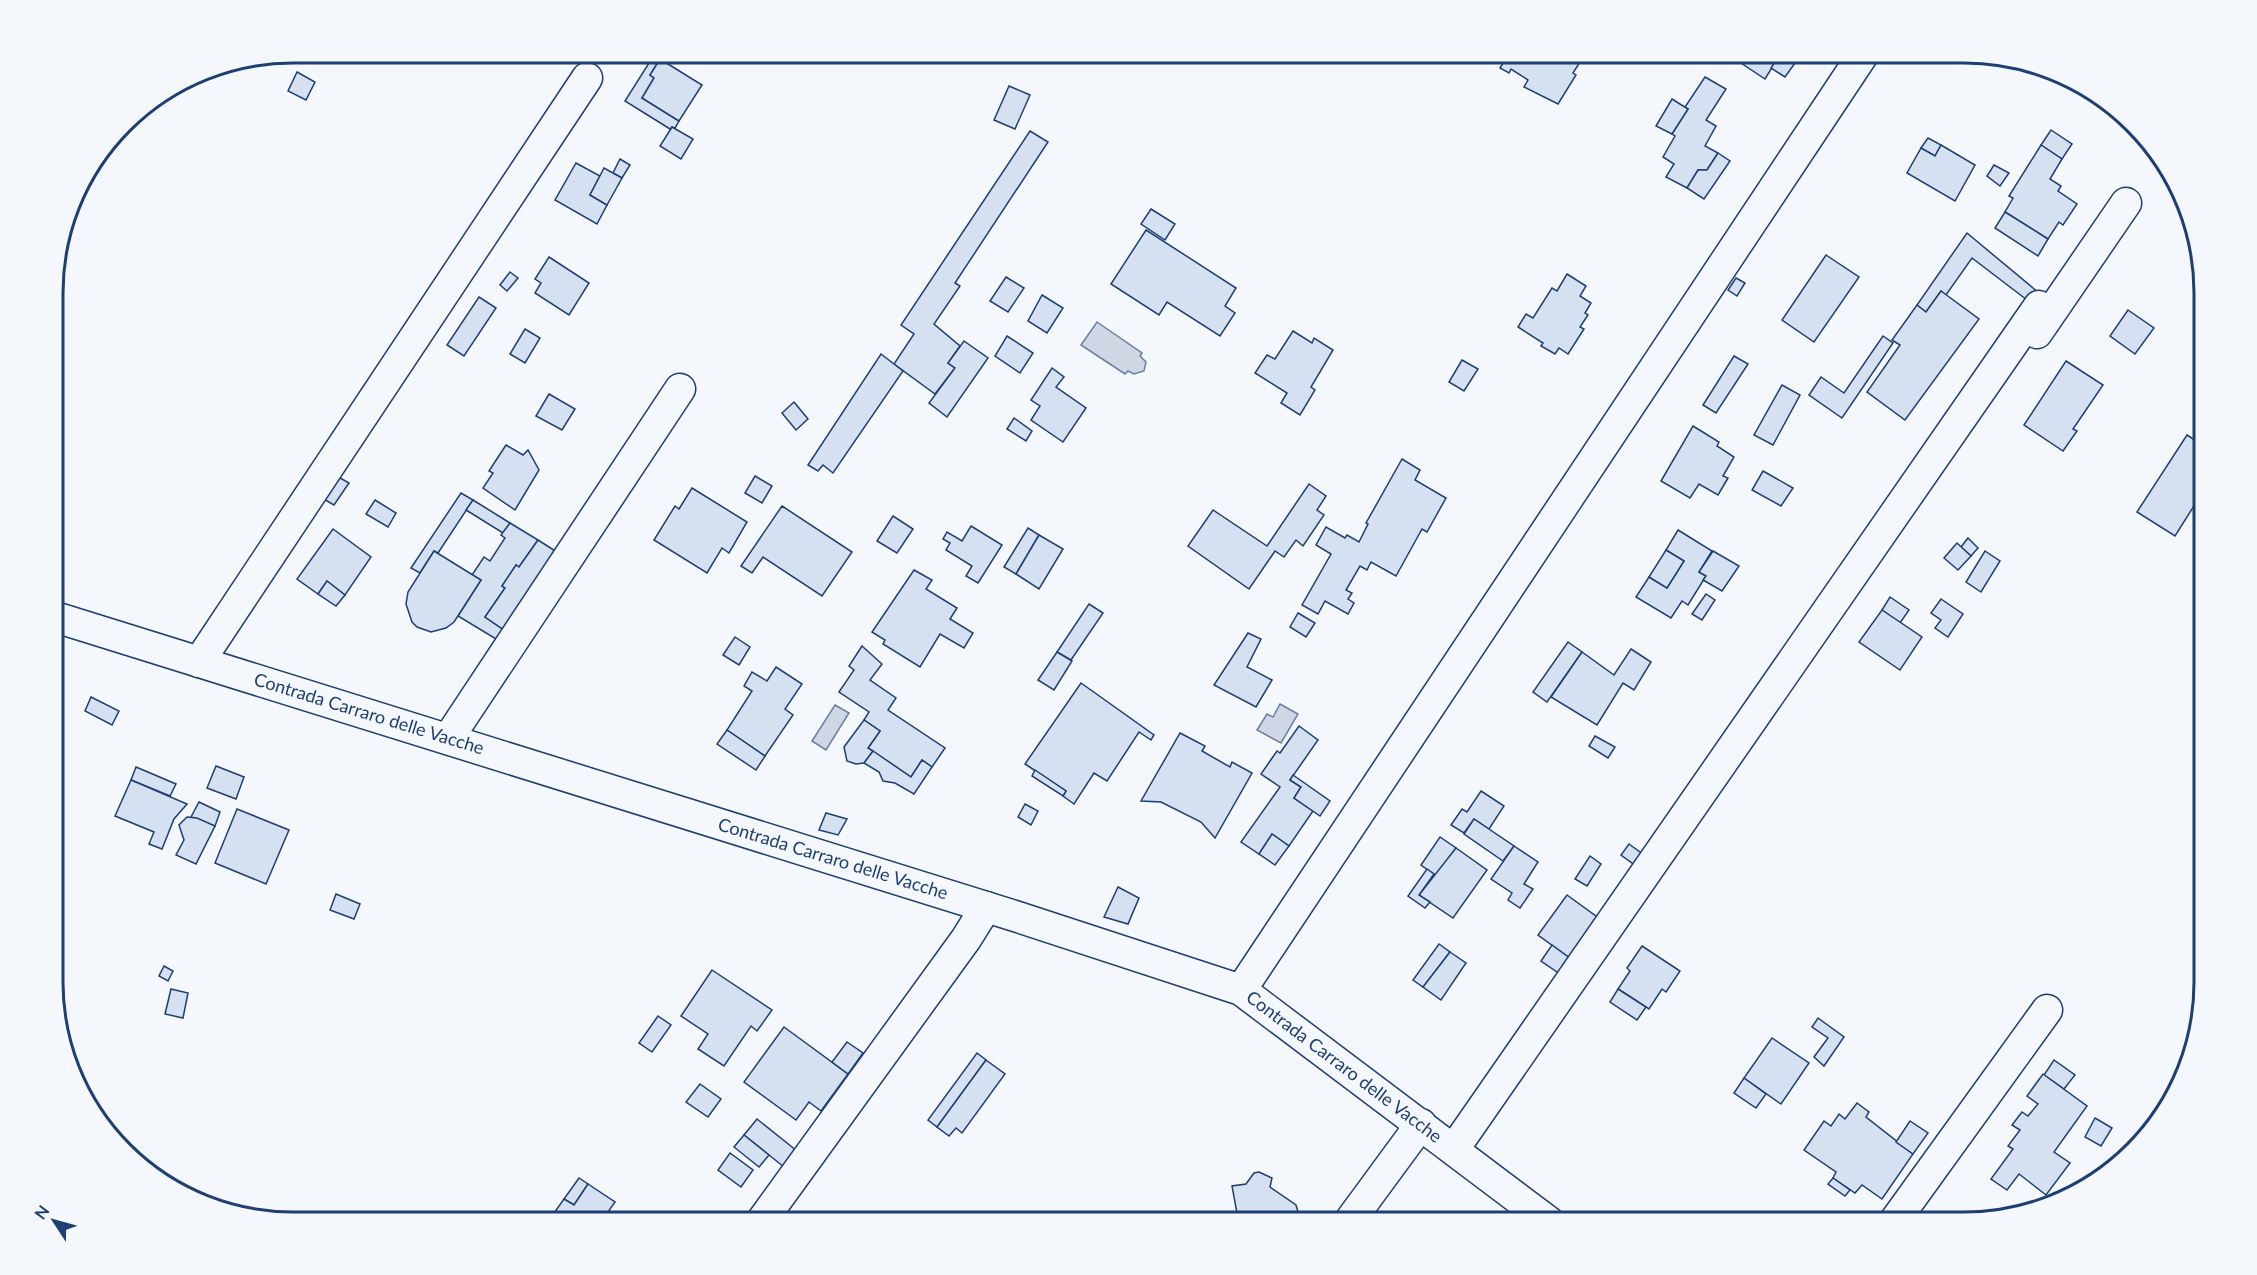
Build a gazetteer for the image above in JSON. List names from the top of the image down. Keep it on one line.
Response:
{"streets":{"street":["Contrada Carraro delle Vacche"]},"north":"top left"}
